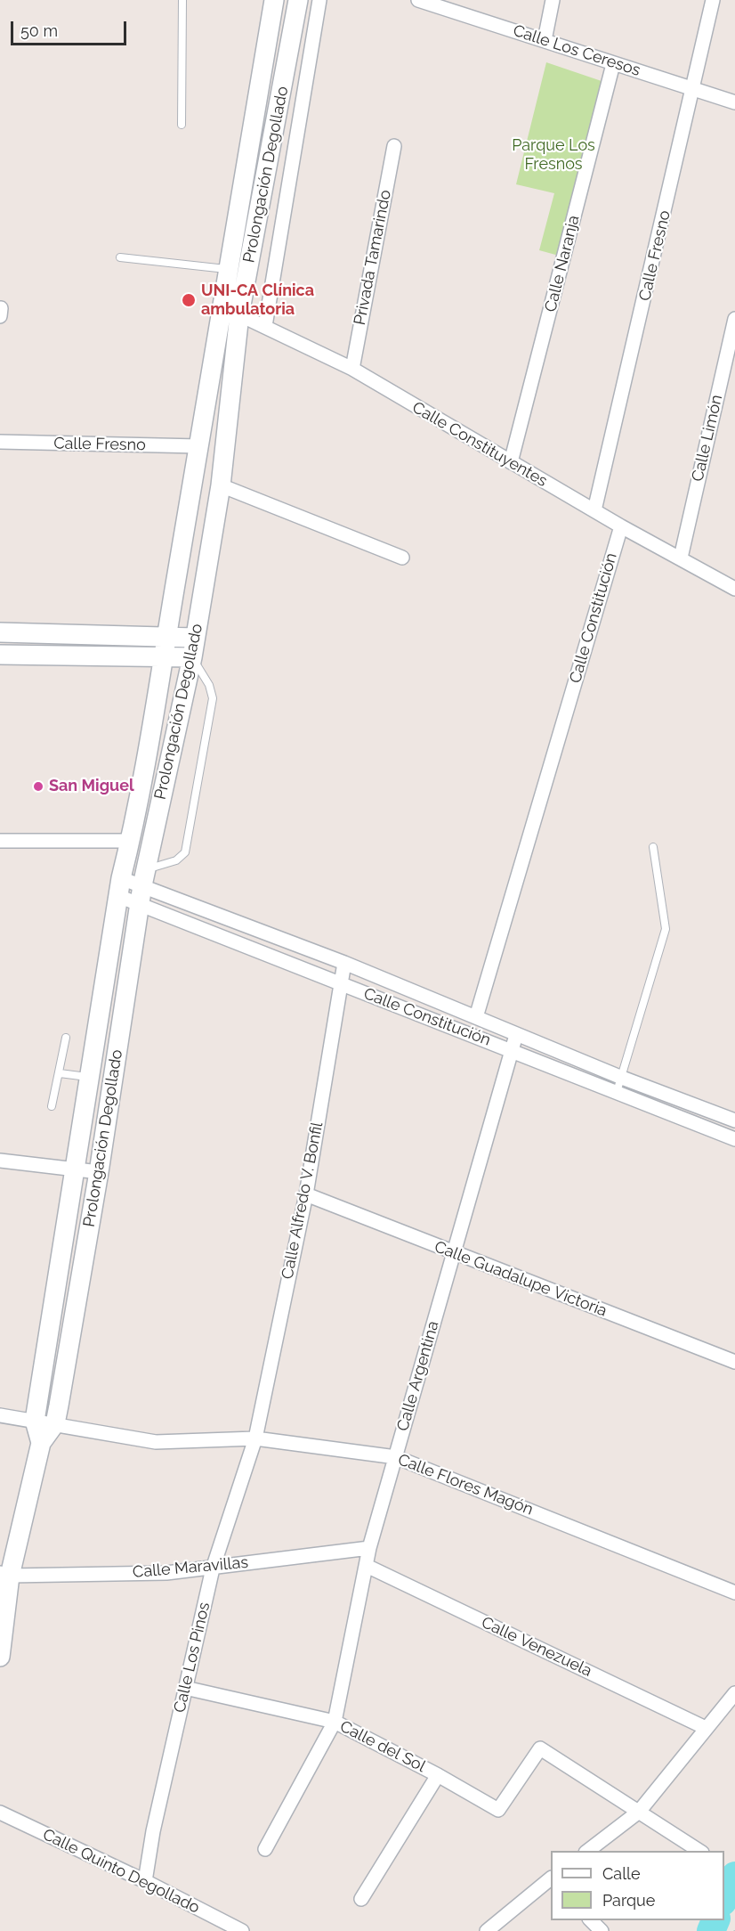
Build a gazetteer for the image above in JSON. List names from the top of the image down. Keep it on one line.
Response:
{"streets":{"street":["Calle Los Ceresos","Prolongación Degollado","Calle Fresno","Privada Tamarindo","Calle Naranja","Calle Limón","Calle Constituyentes","Calle Constitución","Calle Alfredo V. Bonfil","Calle Guadalupe Victoria","Calle Argentina","Calle Flores Magón","Calle Maravillas","Calle Venezuela","Calle Los Pinos","Calle del Sol","Calle Quinto Degollado"]},"crossings":[["Calle Los Ceresos","Calle Fresno"],["Calle Los Ceresos","Calle Naranja"],["Prolongación Degollado","Calle Fresno"],["Prolongación Degollado","Calle Constituyentes"],["Prolongación Degollado","Calle Constitución"],["Prolongación Degollado","Calle Flores Magón"],["Calle Fresno","Calle Constituyentes"],["Privada Tamarindo","Calle Constituyentes"],["Calle Naranja","Calle Constituyentes"],["Calle Limón","Calle Constituyentes"],["Calle Constituyentes","Calle Constitución"],["Calle Constitución","Calle Alfredo V. Bonfil"],["Calle Constitución","Calle Argentina"],["Calle Alfredo V. Bonfil","Calle Guadalupe Victoria"],["Calle Alfredo V. Bonfil","Calle Flores Magón"],["Calle Alfredo V. Bonfil","Calle Los Pinos"],["Calle Guadalupe Victoria","Calle Argentina"],["Calle Argentina","Calle Flores Magón"],["Calle Argentina","Calle Maravillas"],["Calle Argentina","Calle Venezuela"],["Calle Argentina","Calle del Sol"],["Calle Flores Magón","Calle Los Pinos"],["Calle Maravillas","Calle Los Pinos"],["Calle Los Pinos","Calle del Sol"],["Calle Los Pinos","Calle Quinto Degollado"]],"parks":["Parque Los Fresnos"],"places":["UNI-CA Clínica ambulatoria","San Miguel"],"legend":["Calle","Parque"],"scale_bar":"50 m"}
